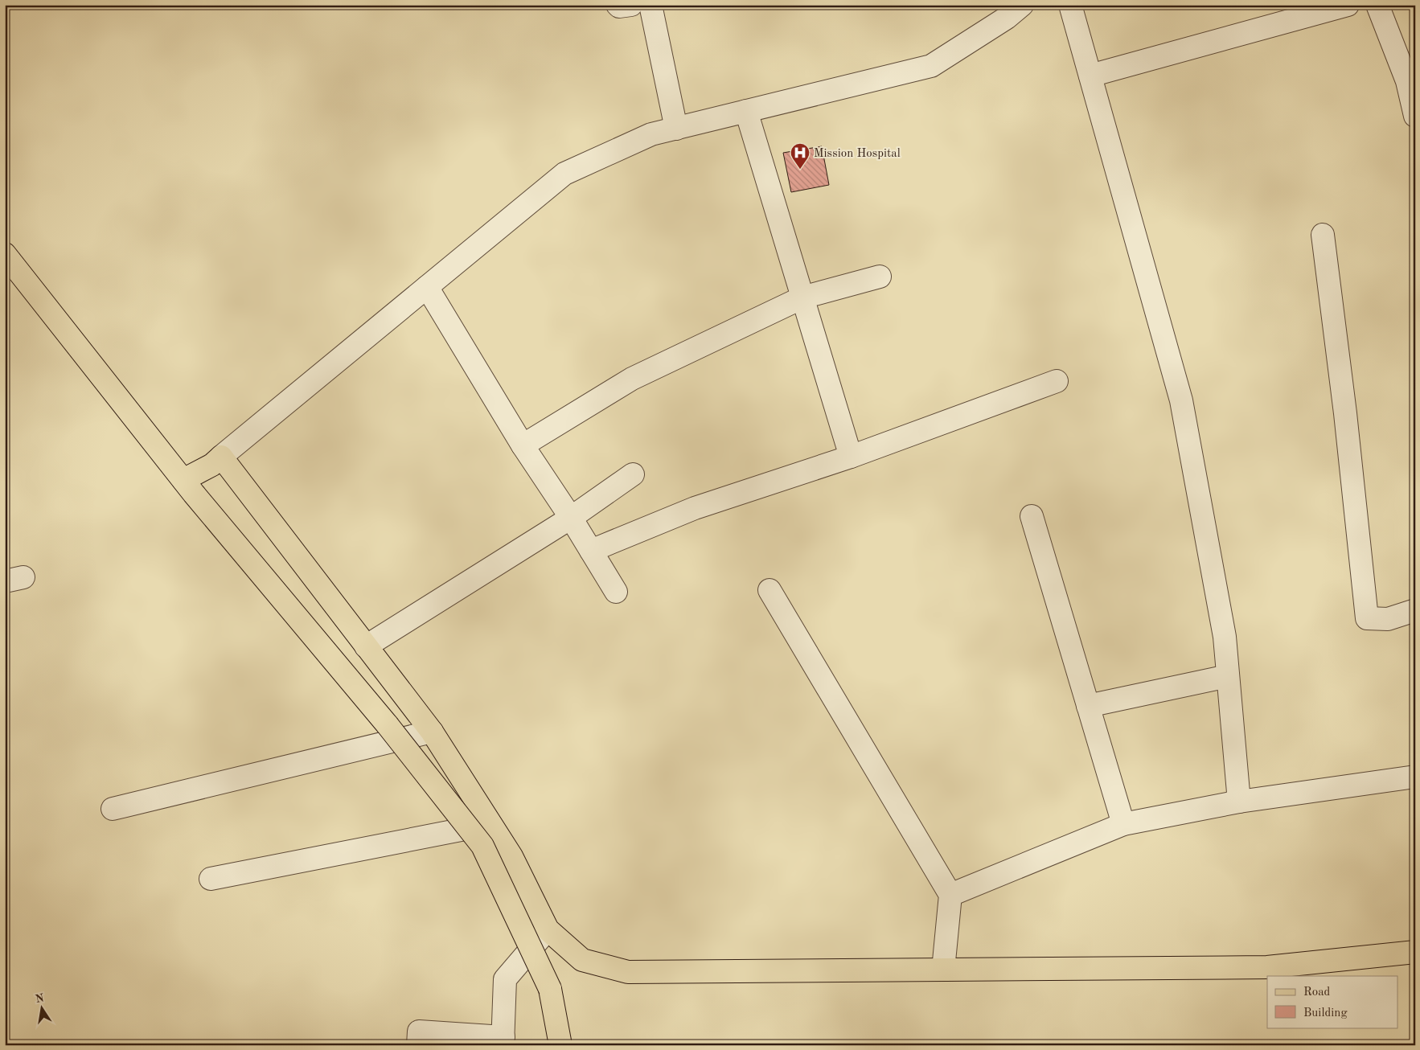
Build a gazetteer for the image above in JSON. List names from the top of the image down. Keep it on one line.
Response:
{"places":{"hospital":["Mission Hospital"]},"legend":["Road","Building"],"north":"top"}
